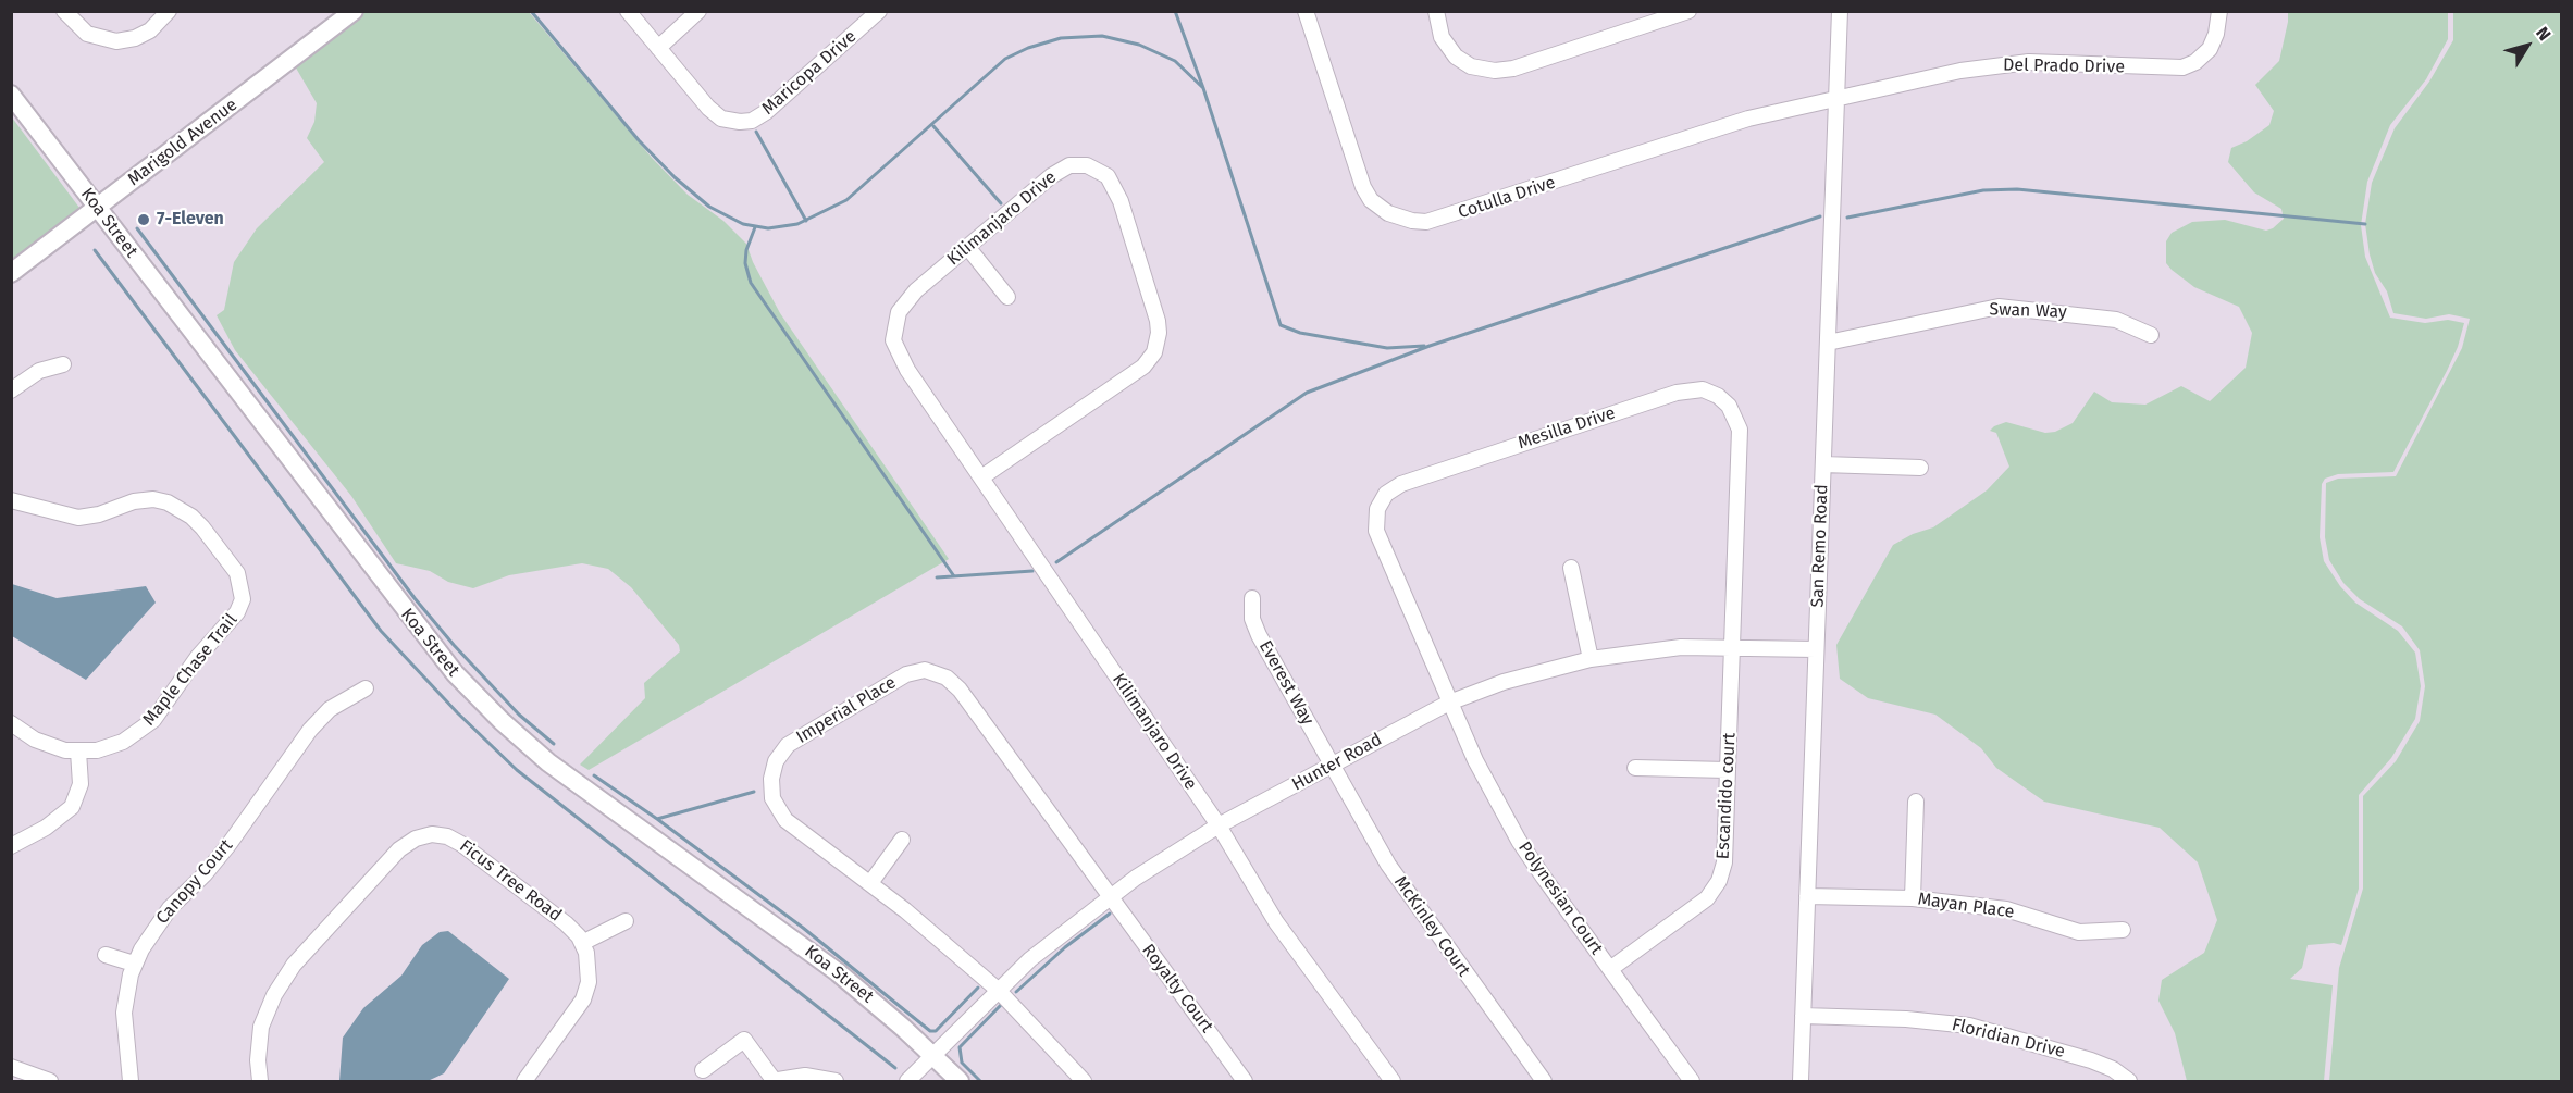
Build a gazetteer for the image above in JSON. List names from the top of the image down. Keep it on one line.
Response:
{"streets":{"main road":["Marigold Avenue","Koa Street"],"street":["Del Prado Drive","Maricopa Drive","Cotulla Drive","Kilimanjaro Drive","Swan Way","Mesilla Drive","San Remo Road","Maple Chase Trail","Everest Way","Imperial Place","Hunter Road","Escandido court","Ficus Tree Road","Canopy Court","Polynesian Court","Mayan Place","McKinley Court","Royalty Court","Floridian Drive"]},"crossings":[["Del Prado Drive","Cotulla Drive"],["Del Prado Drive","San Remo Road"],["Marigold Avenue","Koa Street"],["Cotulla Drive","San Remo Road"],["Kilimanjaro Drive","Hunter Road"],["Koa Street","Hunter Road"],["Swan Way","San Remo Road"],["Mesilla Drive","Hunter Road"],["Mesilla Drive","Escandido court"],["Mesilla Drive","Polynesian Court"],["San Remo Road","Hunter Road"],["San Remo Road","Mayan Place"],["San Remo Road","Floridian Drive"],["Everest Way","Hunter Road"],["Everest Way","McKinley Court"],["Imperial Place","Hunter Road"],["Imperial Place","Royalty Court"],["Hunter Road","Escandido court"],["Hunter Road","Polynesian Court"],["Hunter Road","McKinley Court"],["Hunter Road","Royalty Court"],["Escandido court","Polynesian Court"]],"places":["7-Eleven"],"north":"top right"}
